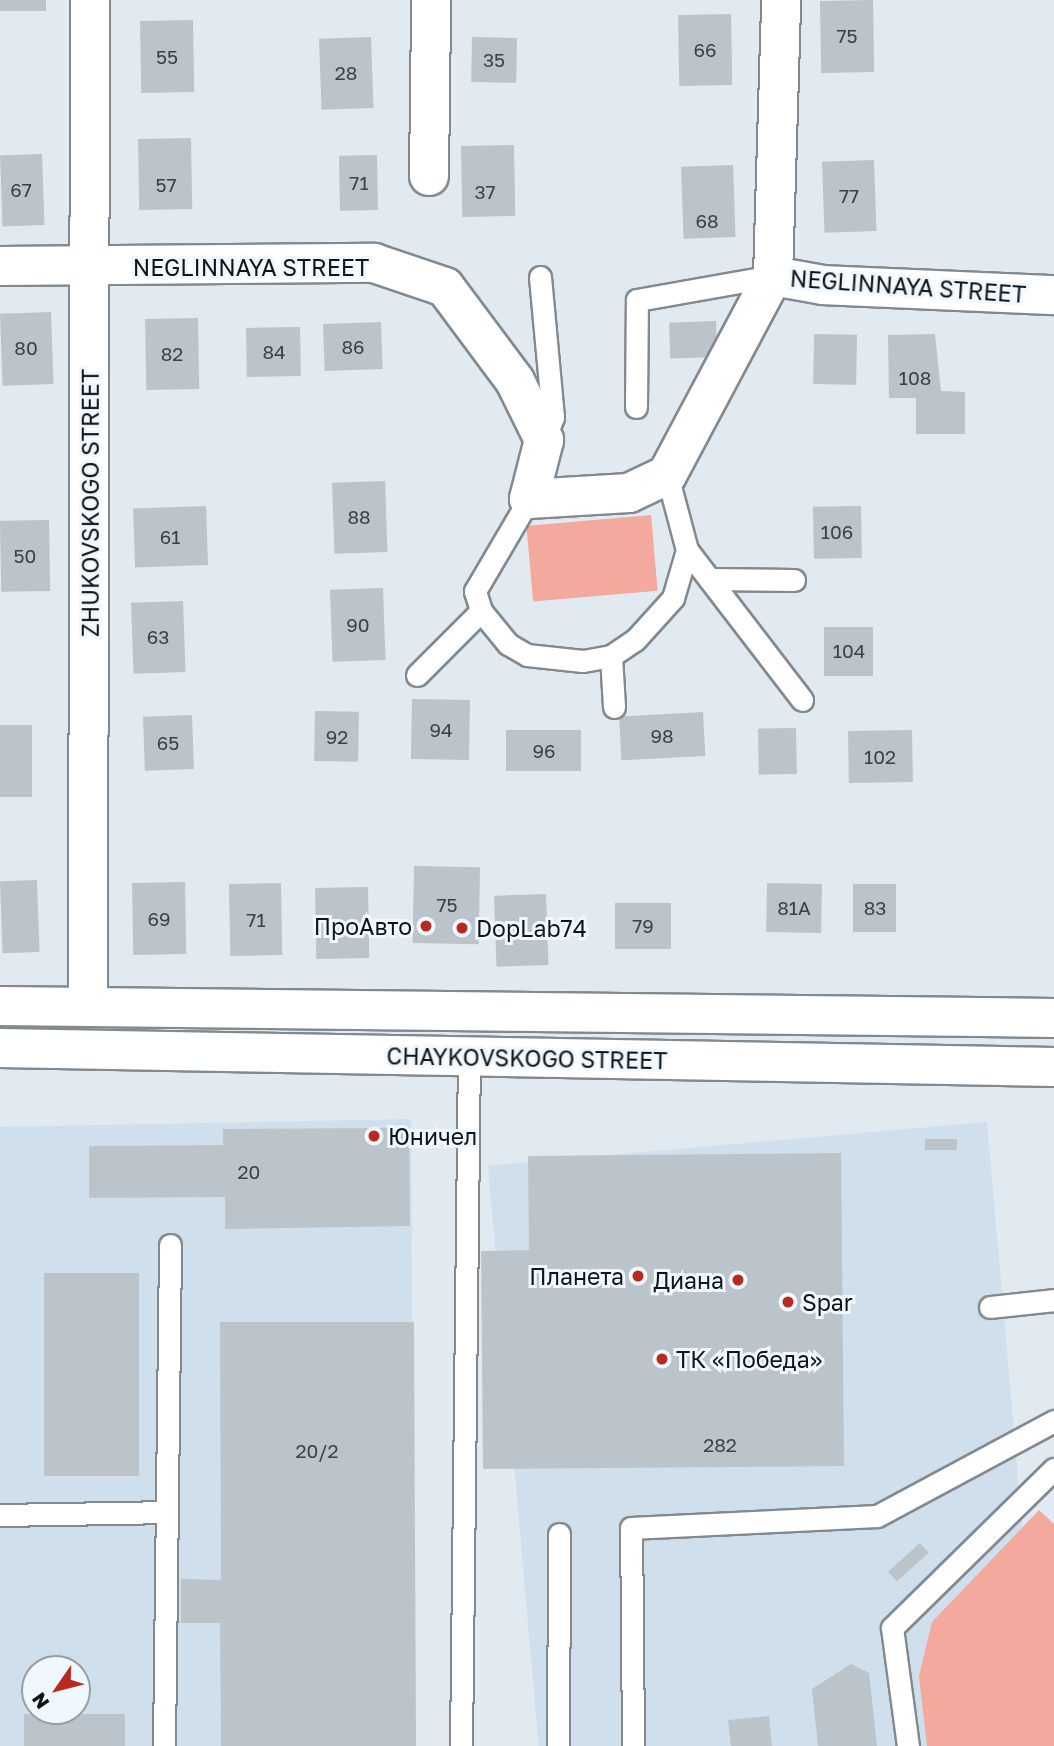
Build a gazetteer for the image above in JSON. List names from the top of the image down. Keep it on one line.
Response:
{"streets":{"street":["NEGLINNAYA STREET","ZHUKOVSKOGO STREET","CHAYKOVSKOGO STREET"]},"crossings":[["NEGLINNAYA STREET","ZHUKOVSKOGO STREET"],["ZHUKOVSKOGO STREET","CHAYKOVSKOGO STREET"]],"places":["ПроАвто","DopLab74","Юничел","Планета","Диана","Spar","ТК «Победа»"],"house_numbers":["75","66","55","35","28","71","57","67","37","77","68","86","80","84","82","108","88","106","61","50","90","63","104","94","98","92","65","96","102","75","81А","83","69","71","79","20","282","20/2"],"north":"bottom left"}
